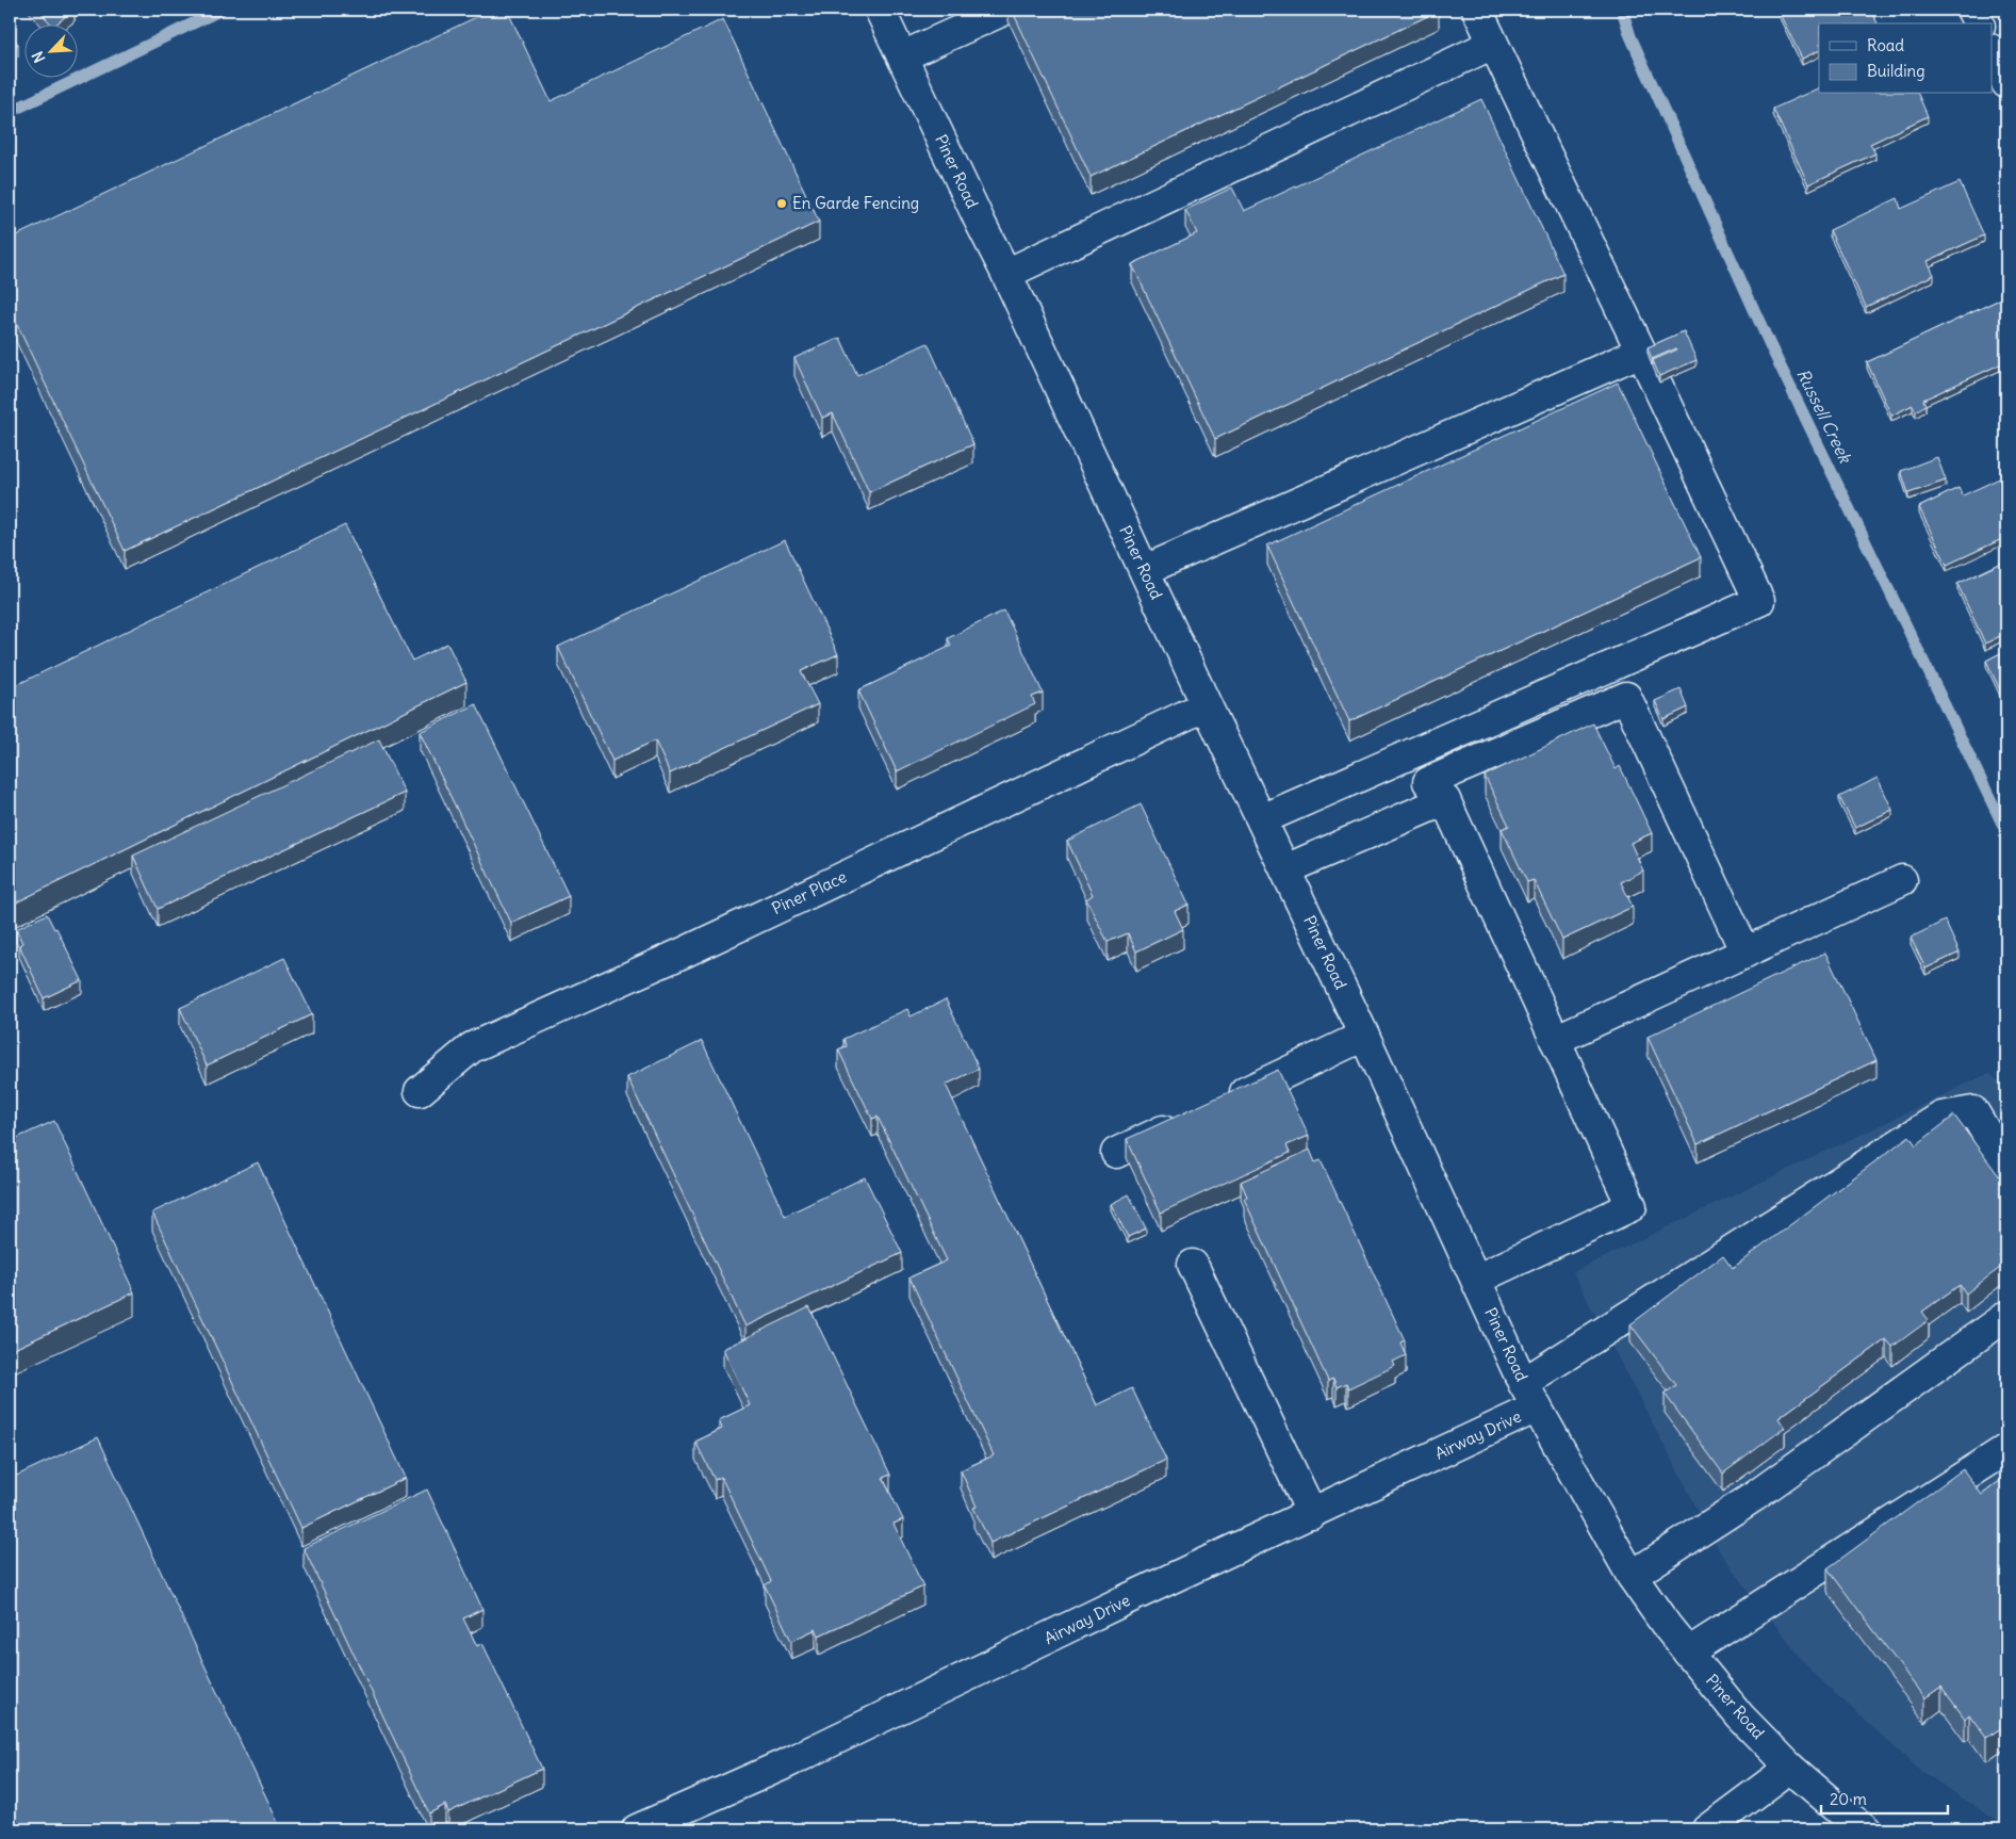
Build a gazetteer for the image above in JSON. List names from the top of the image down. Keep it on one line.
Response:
{"streets":{"main road":["Piner Road","Piner Place","Airway Drive"]},"crossings":[["Piner Road","Piner Place"],["Piner Road","Airway Drive"]],"water":["Russell Creek"],"places":["En Garde Fencing"],"legend":["Road","Building"],"scale_bar":"20 m","north":"bottom left"}
